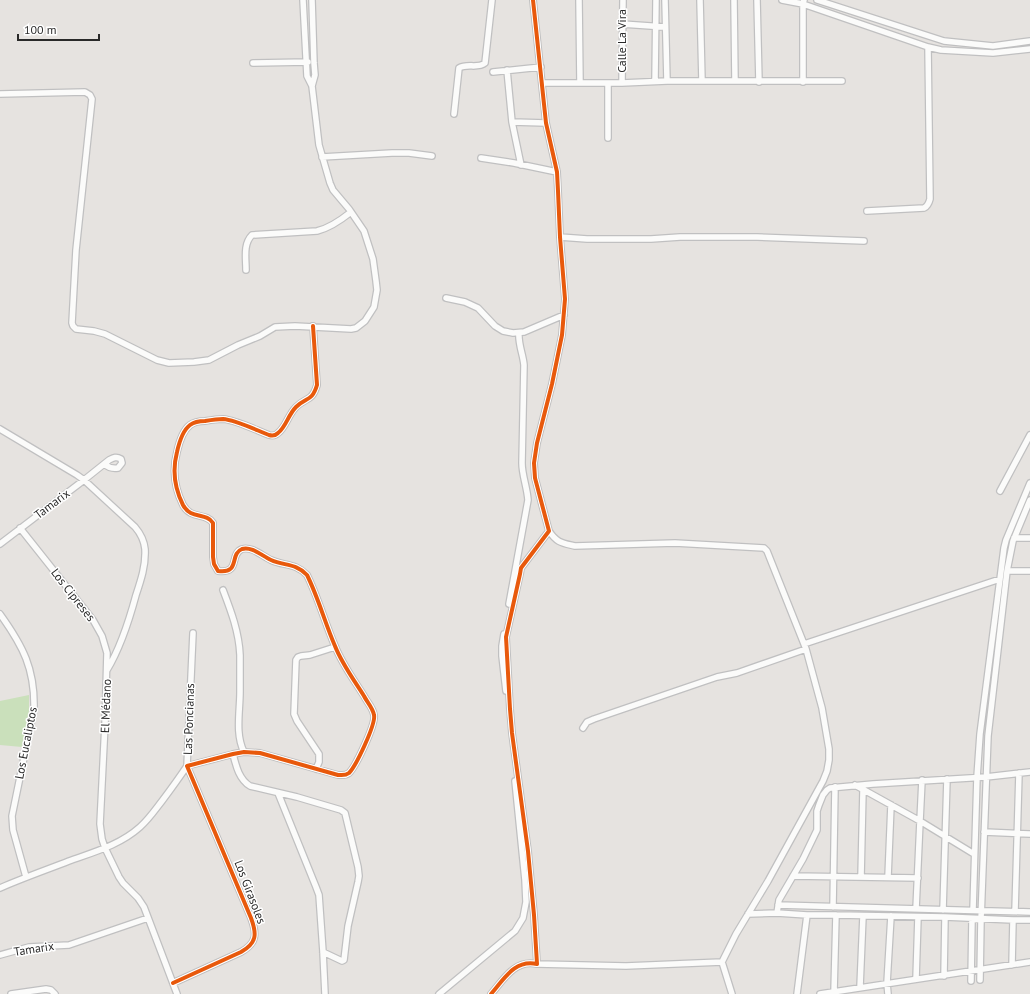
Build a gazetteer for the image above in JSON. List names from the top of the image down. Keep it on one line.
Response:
{"streets":{"street":["Calle La Vira","Tamarix","Los Cipreses","El Médano","Las Poncianas","Los Eucaliptos","Los Girasoles"]},"crossings":[["Tamarix","Los Cipreses"],["Tamarix","El Médano"],["Los Cipreses","El Médano"],["El Médano","Las Poncianas"],["El Médano","Los Girasoles"],["Las Poncianas","Los Eucaliptos"],["Las Poncianas","Los Girasoles"]],"scale_bar":"100 m"}
